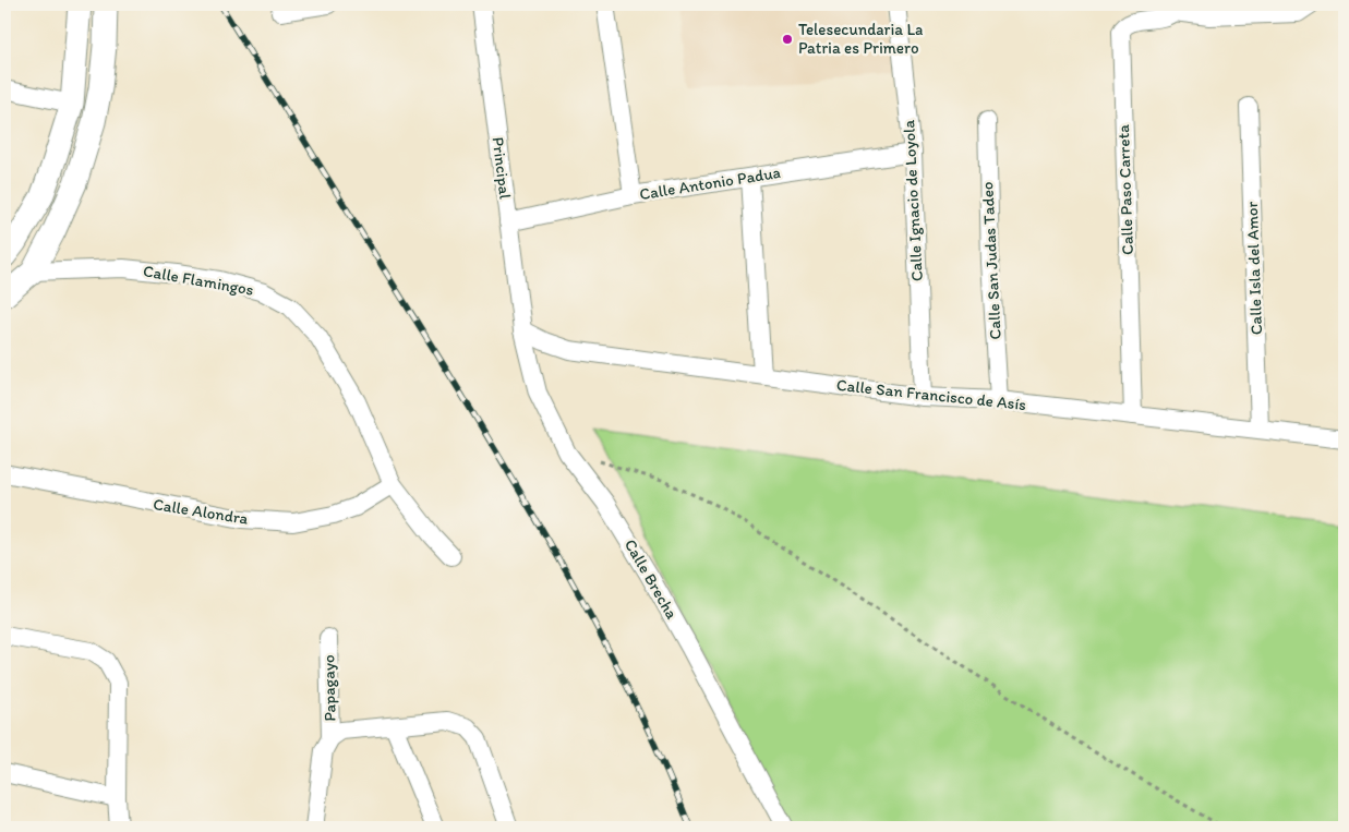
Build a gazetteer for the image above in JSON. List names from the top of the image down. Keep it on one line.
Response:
{"streets":{"street":["Principal","Calle Antonio Padua","Calle Paso Carreta","Calle Ignacio de Loyola","Calle San Judas Tadeo","Calle Isla del Amor","Calle Flamingos","Calle San Francisco de Asís","Calle Alondra","Calle Brecha","Papagayo"]},"crossings":[["Principal","Calle Antonio Padua"],["Principal","Calle San Francisco de Asís"],["Principal","Calle Brecha"],["Calle Antonio Padua","Calle Ignacio de Loyola"],["Calle Paso Carreta","Calle San Francisco de Asís"],["Calle Ignacio de Loyola","Calle San Francisco de Asís"],["Calle San Judas Tadeo","Calle San Francisco de Asís"],["Calle Isla del Amor","Calle San Francisco de Asís"],["Calle Flamingos","Calle Alondra"],["Calle San Francisco de Asís","Calle Brecha"]],"places":["Telesecundaria La Patria es Primero"]}
